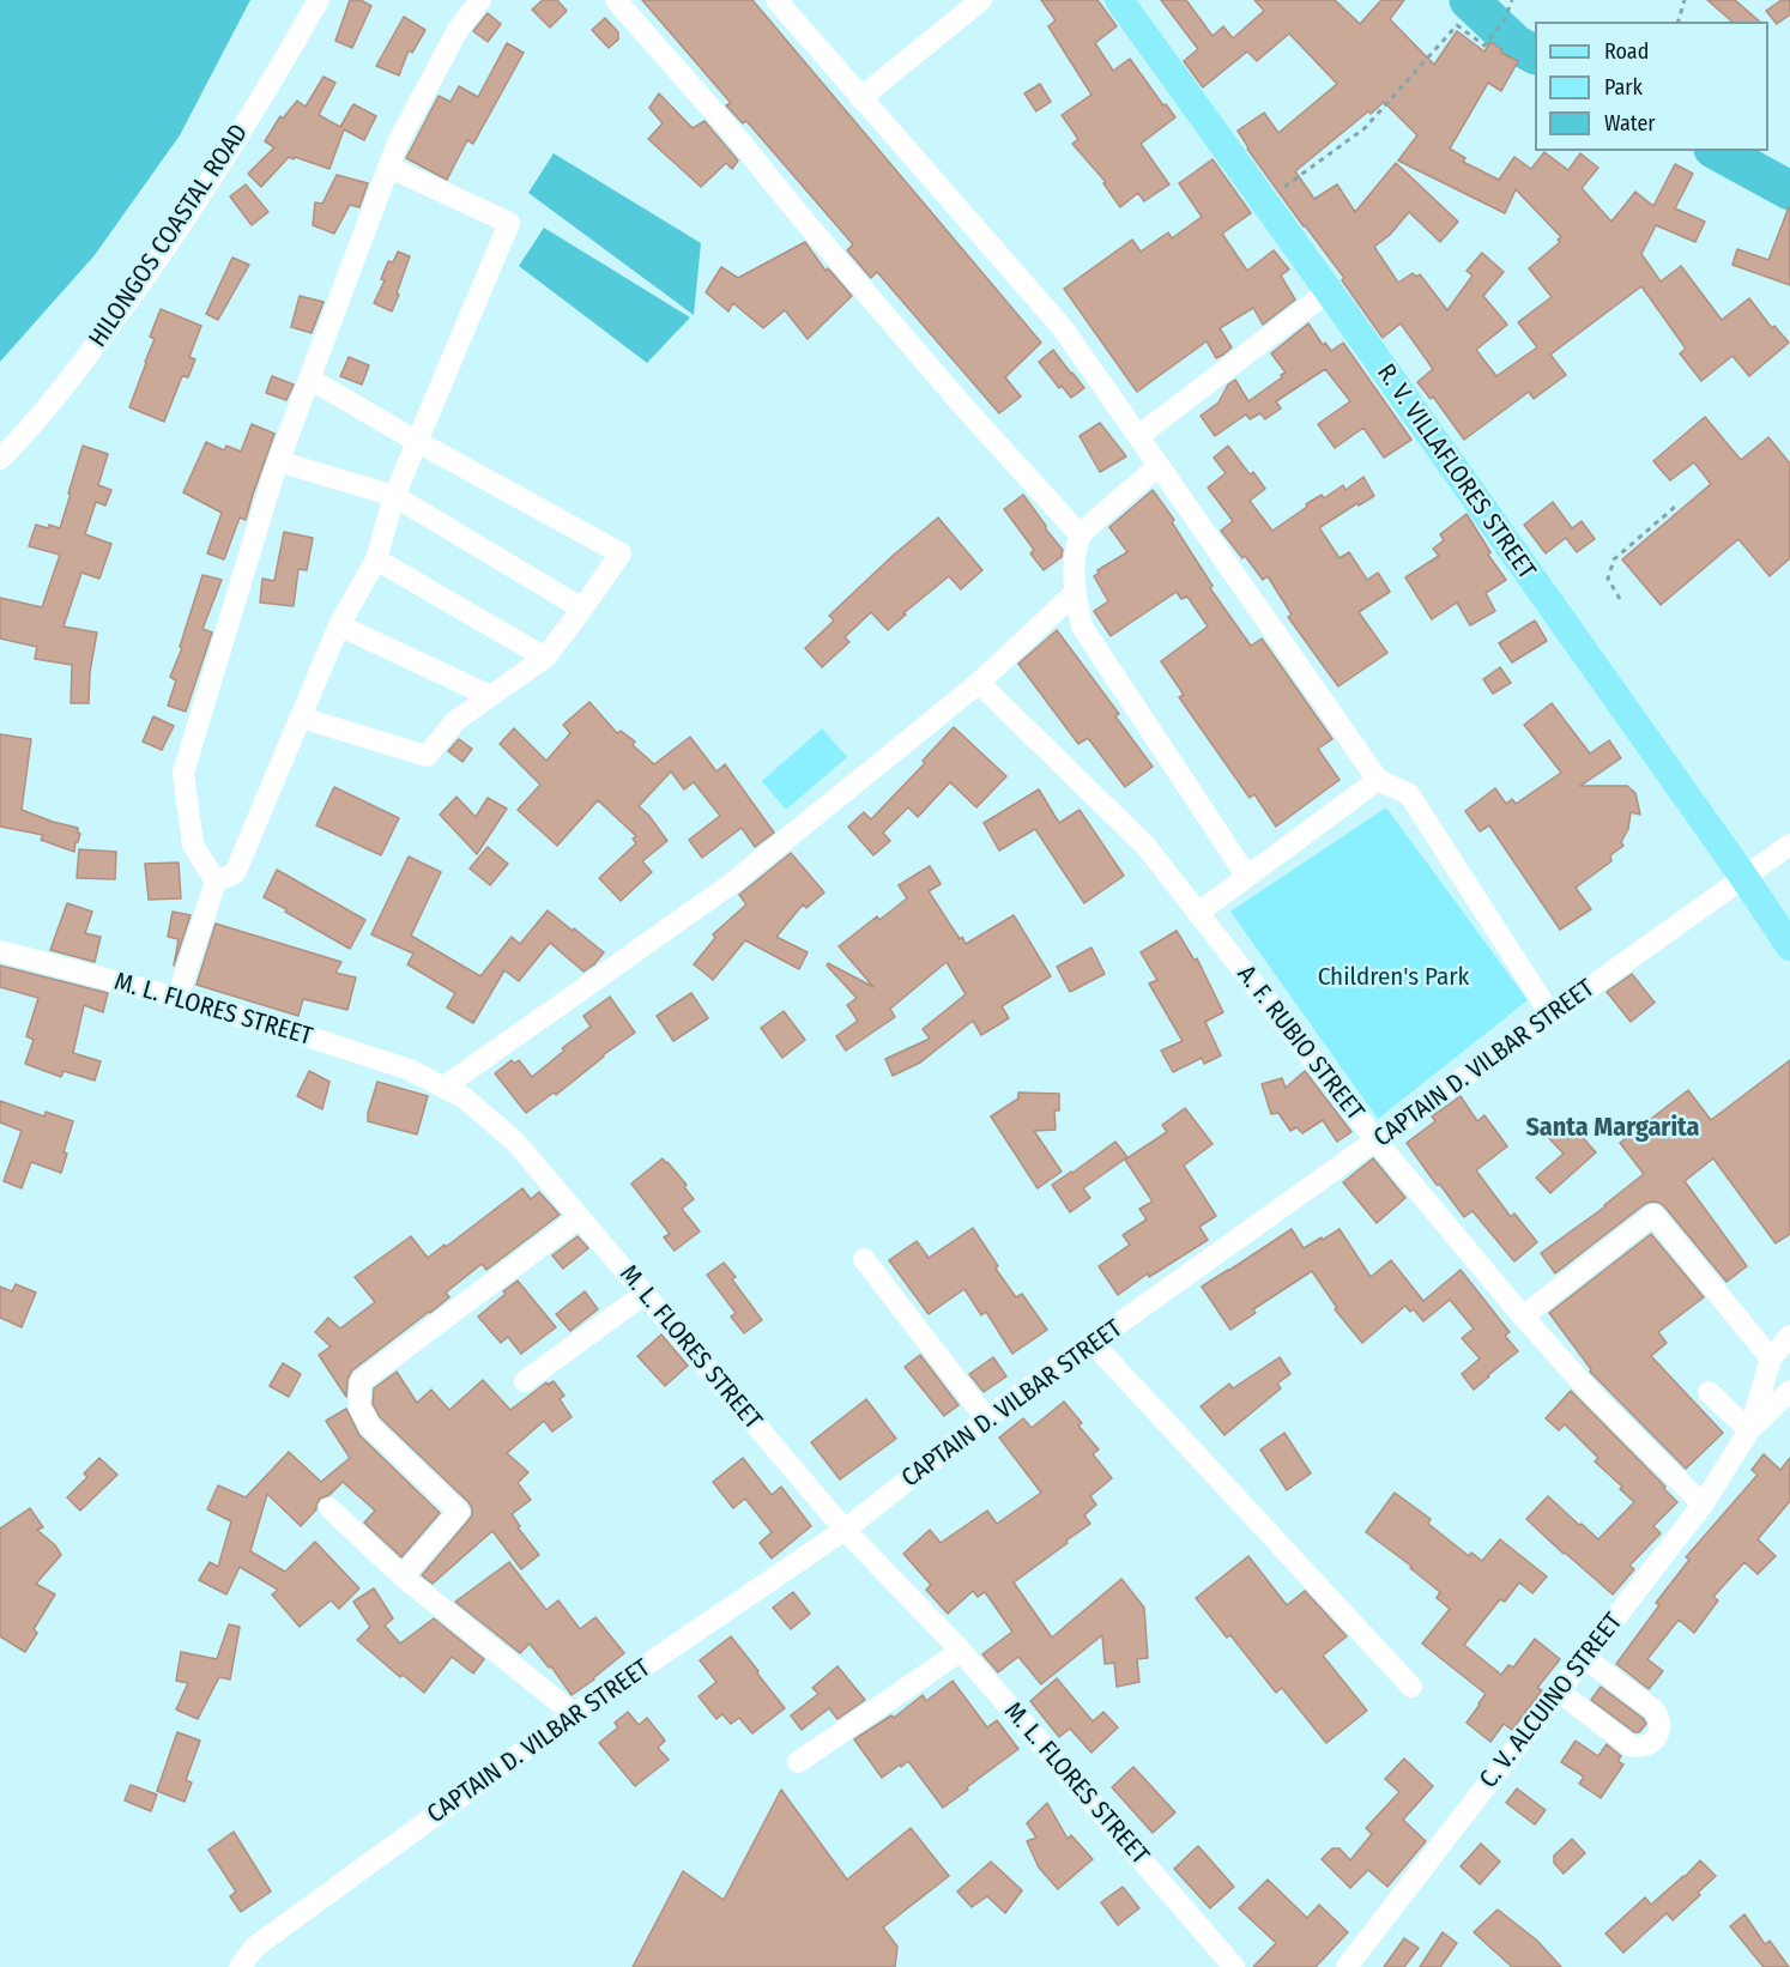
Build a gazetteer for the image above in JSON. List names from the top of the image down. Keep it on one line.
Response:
{"streets":{"main road":["R. V. VILLAFLORES STREET"],"street":["HILONGOS COASTAL ROAD","M. L. FLORES STREET","A. F. RUBIO STREET","CAPTAIN D. VILBAR STREET","C. V. ALCUINO STREET"]},"crossings":[["R. V. VILLAFLORES STREET","CAPTAIN D. VILBAR STREET"],["M. L. FLORES STREET","CAPTAIN D. VILBAR STREET"],["A. F. RUBIO STREET","CAPTAIN D. VILBAR STREET"],["A. F. RUBIO STREET","C. V. ALCUINO STREET"]],"districts":["Santa Margarita"],"parks":["Children's Park"],"legend":["Road","Park","Water"]}
